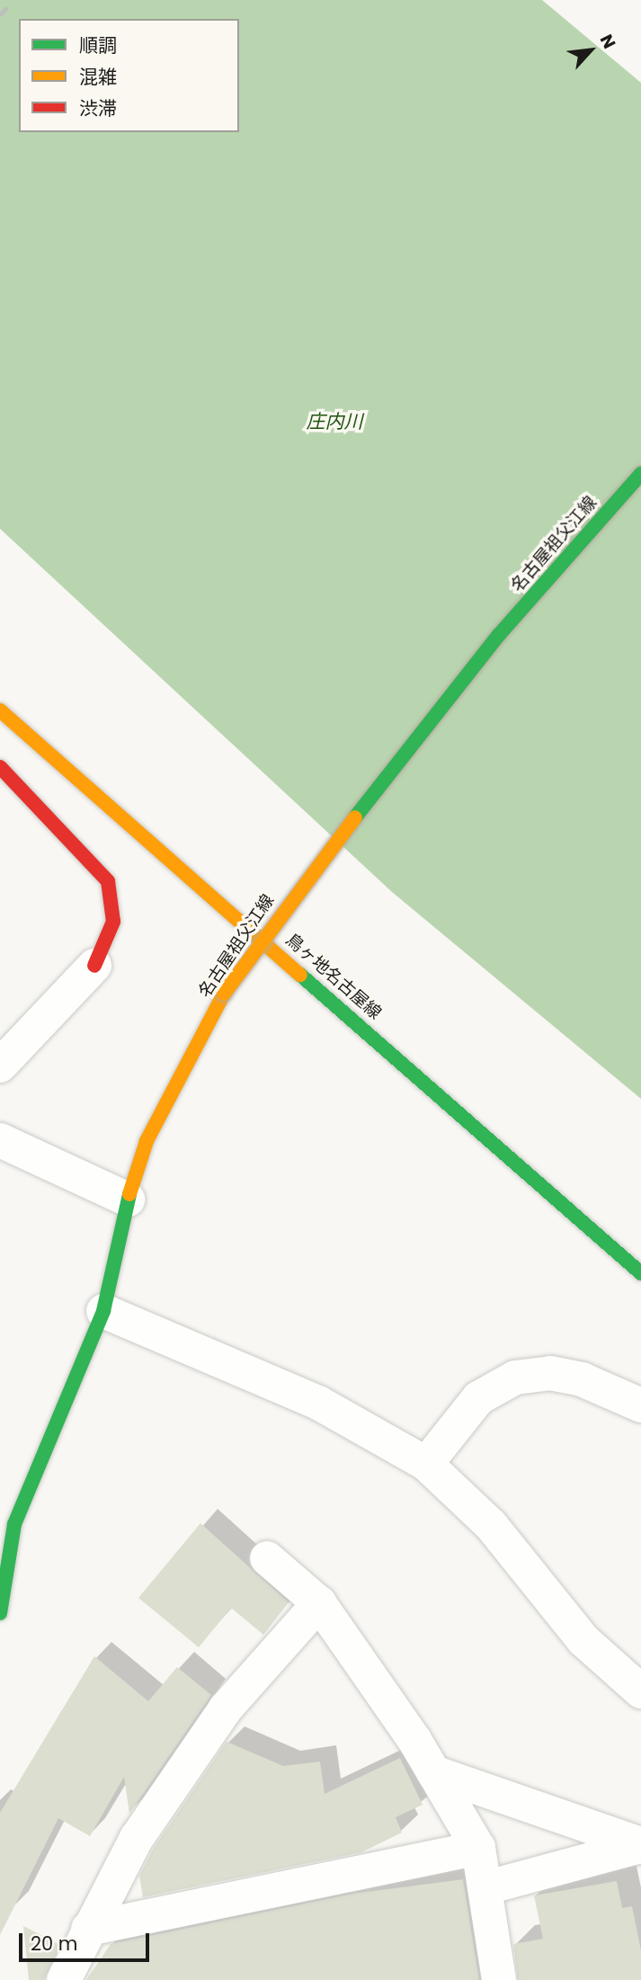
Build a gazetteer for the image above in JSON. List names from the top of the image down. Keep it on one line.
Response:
{"streets":{"main road":["名古屋祖父江線","鳥ヶ地名古屋線"]},"water":["庄内川"],"legend":["順調","混雑","渋滞"],"scale_bar":"20 m","north":"top right"}
